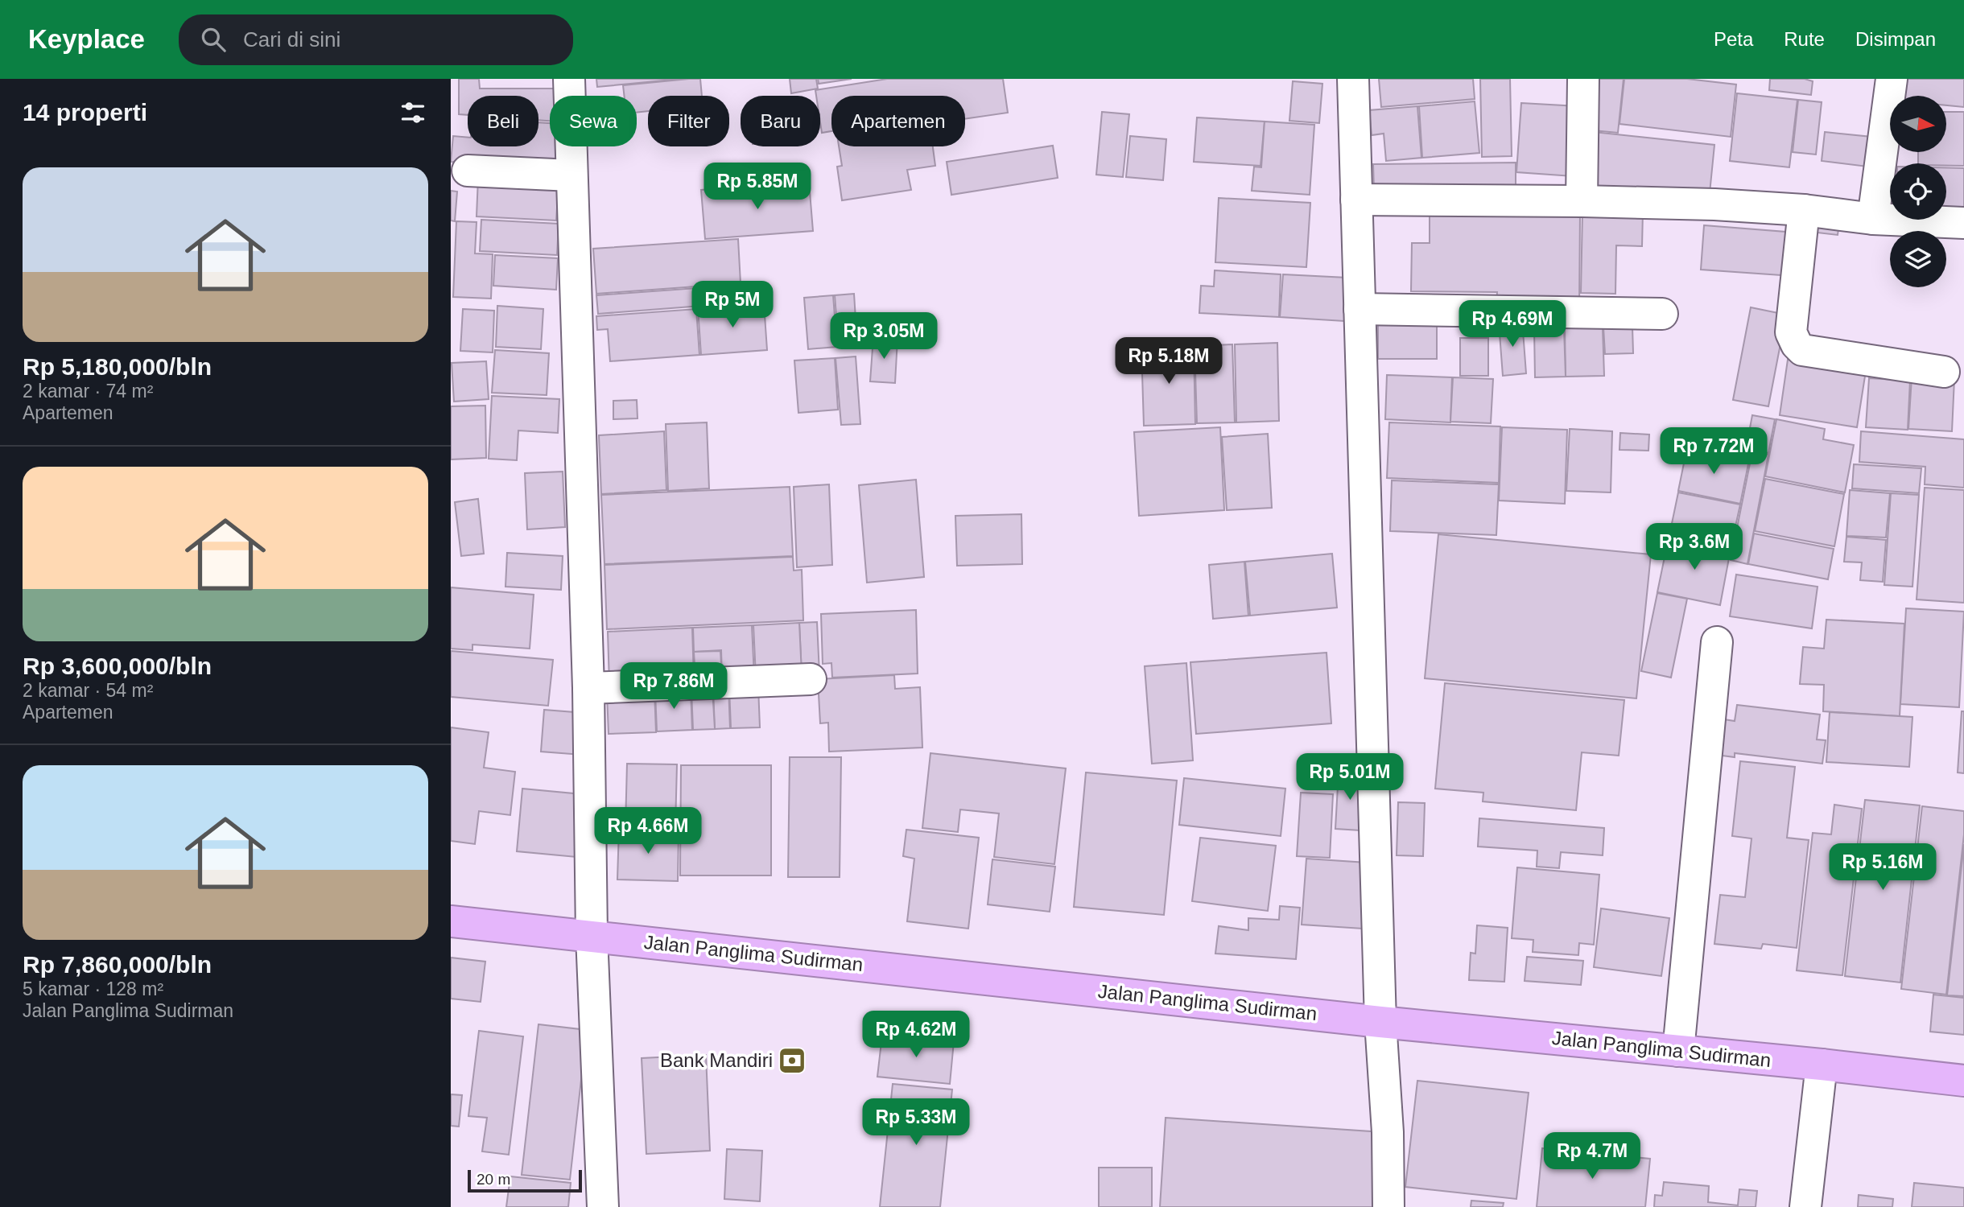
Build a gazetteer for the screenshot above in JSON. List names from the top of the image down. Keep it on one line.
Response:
{"streets":{"highway":["Jalan Panglima Sudirman"]},"places":{"bank":["Bank Mandiri"]},"scale_bar":"20 m","north":"right","page":{"header":"Keyplace","search":"Cari di sini","nav":["Peta","Rute","Disimpan"],"heading":"14 properti","chip":["Beli","Sewa","Filter","Baru","Apartemen"],"list":[{"name":"Rp 5,180,000/bln","note":"2 kamar · 74 m² · Apartemen"},{"name":"Rp 3,600,000/bln","note":"2 kamar · 54 m² · Apartemen"},{"name":"Rp 7,860,000/bln","note":"5 kamar · 128 m² · Jalan Panglima Sudirman"}],"price":["Rp 5.85M","Rp 5M","Rp 4.69M","Rp 3.05M","Rp 5.18M","Rp 7.72M","Rp 3.6M","Rp 7.86M","Rp 5.01M","Rp 4.66M","Rp 5.16M","Rp 4.62M","Rp 5.33M","Rp 4.7M"],"scale":"20 m"}}
